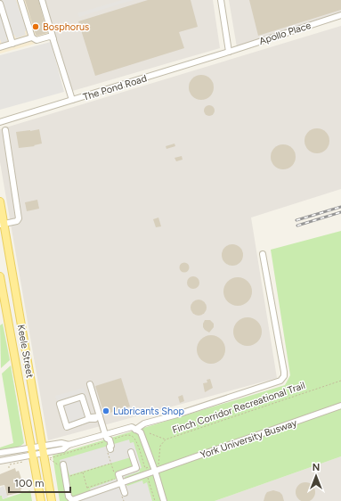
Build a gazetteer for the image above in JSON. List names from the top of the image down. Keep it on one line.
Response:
{"streets":{"main road":["Keele Street"],"street":["Apollo Place","The Pond Road","York University Busway"],"path":["Finch Corridor Recreational Trail"]},"crossings":[["Apollo Place","The Pond Road"]],"places":["Bosphorus","Lubricants Shop"],"scale_bar":"100 m","north":"top"}
